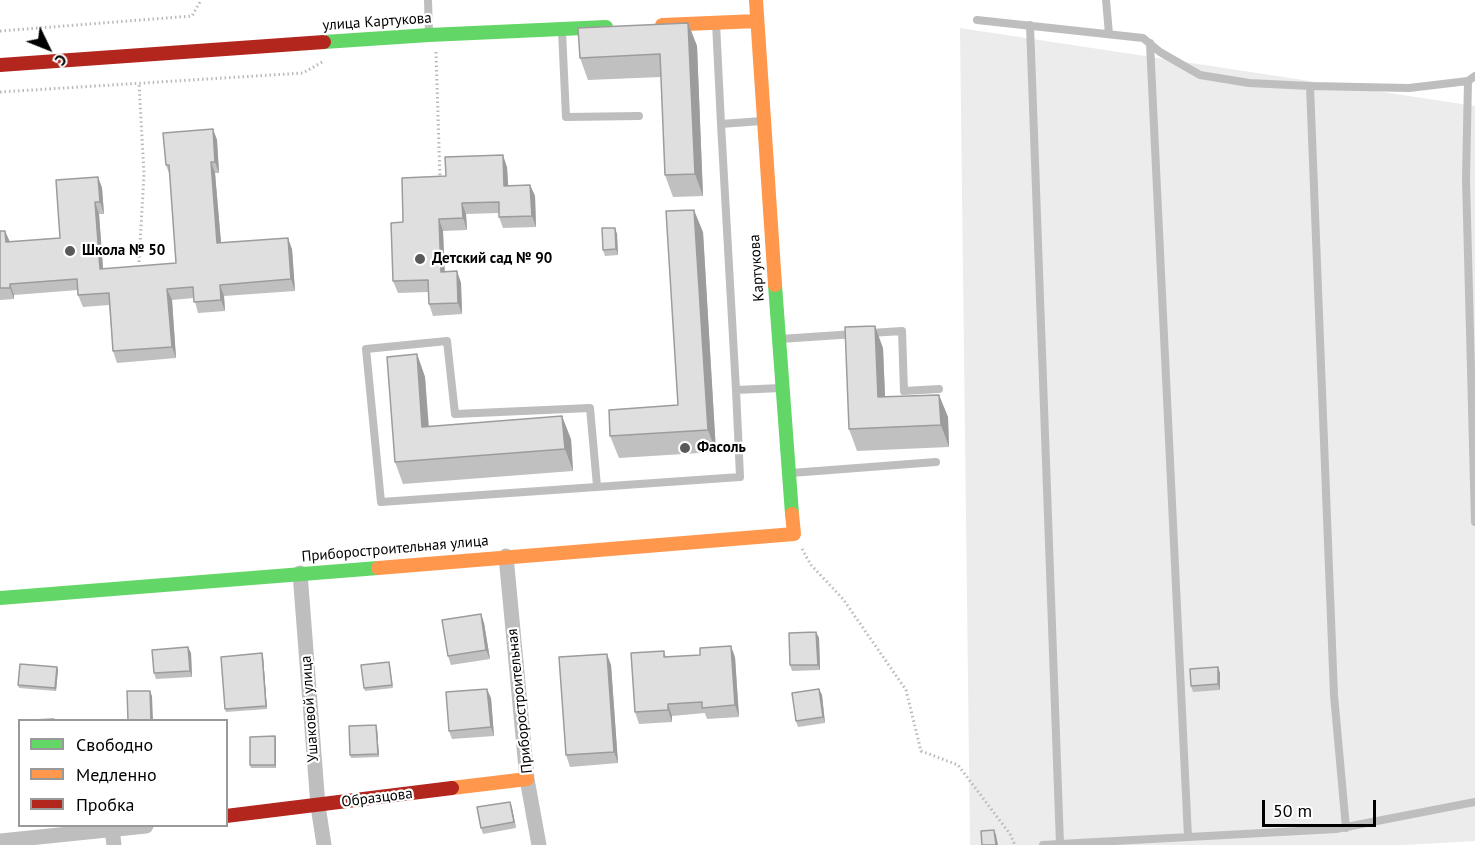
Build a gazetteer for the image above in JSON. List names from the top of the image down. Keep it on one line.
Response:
{"streets":{"street":["улица Картукова","Картукова","Приборостроительная улица","Приборостроительная","Ушаковой улица","Образцова"]},"crossings":[["Картукова","Приборостроительная улица"],["Приборостроительная улица","Приборостроительная"],["Приборостроительная улица","Ушаковой улица"],["Приборостроительная","Образцова"],["Ушаковой улица","Образцова"]],"places":["Школа № 50","Детский сад № 90","Фасоль"],"legend":["Свободно","Медленно","Пробка"],"scale_bar":"50 m","north":"bottom right"}
